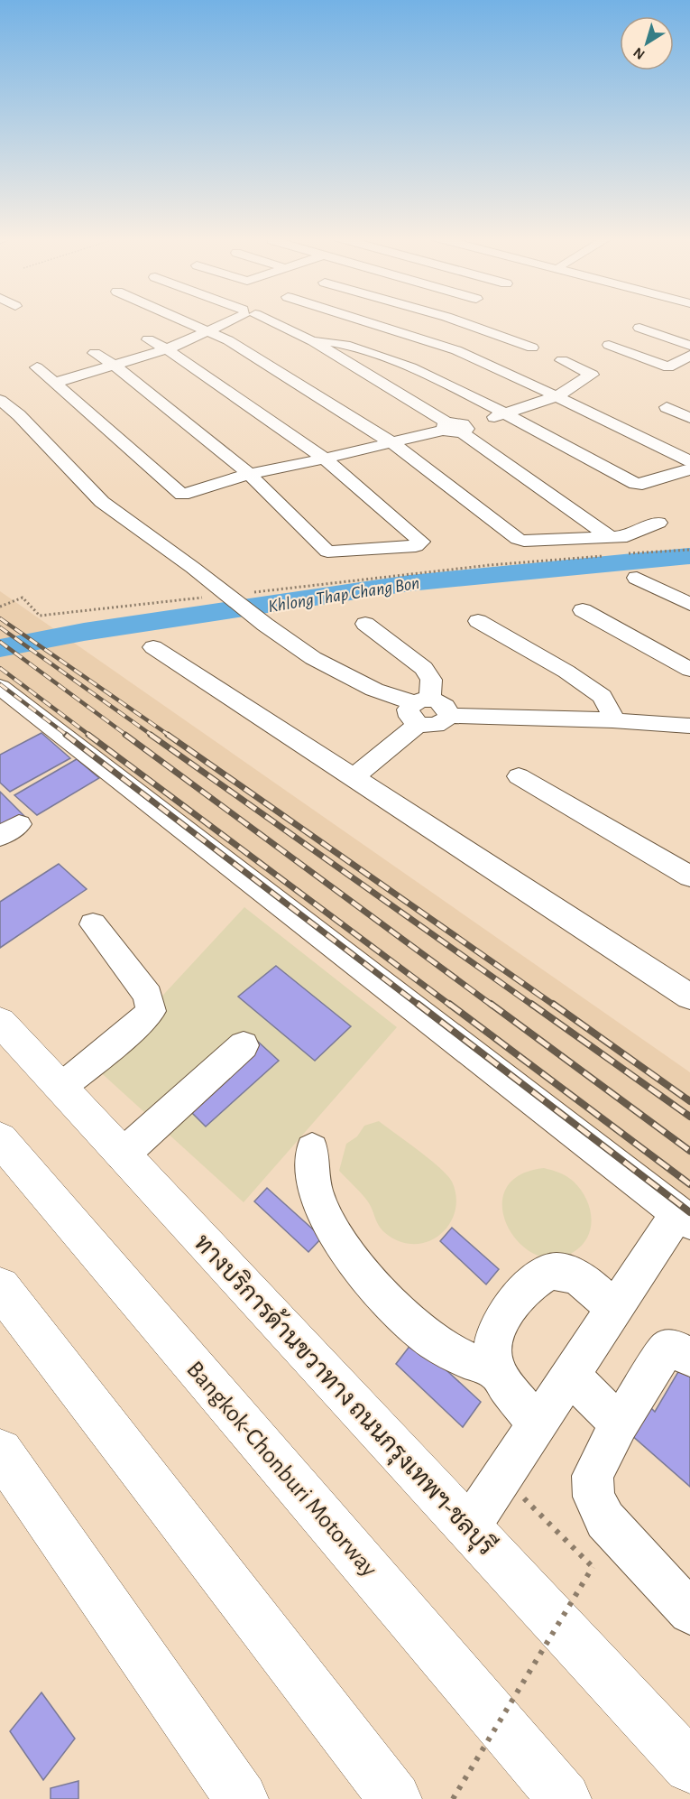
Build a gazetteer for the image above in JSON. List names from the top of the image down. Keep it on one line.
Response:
{"streets":{"main road":["ทางบริการด้านขวาทาง ถนนกรุงเทพฯ-ชลบุรี","Bangkok-Chonburi Motorway"]},"water":["Khlong Thap Chang Bon"],"north":"bottom left"}
